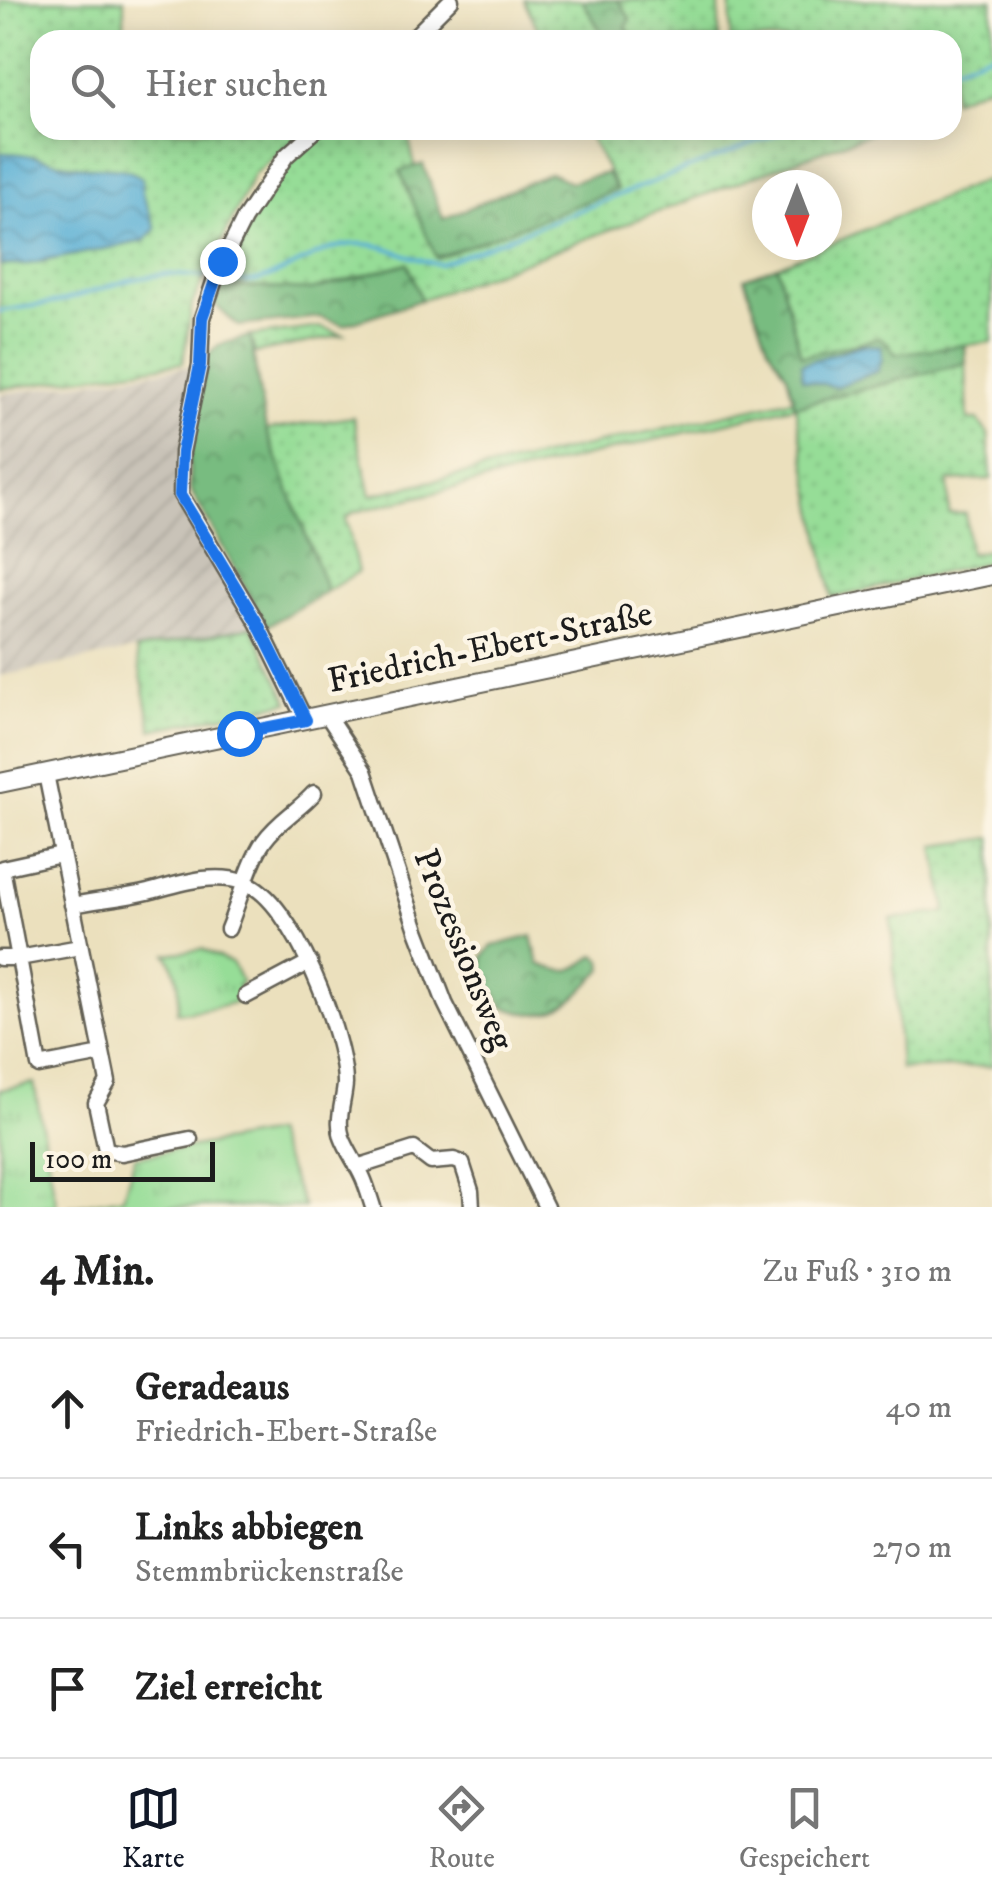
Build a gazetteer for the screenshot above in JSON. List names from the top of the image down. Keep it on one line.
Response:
{"streets":{"main road":["Friedrich-Ebert-Straße"],"street":["Prozessionsweg"]},"crossings":[["Friedrich-Ebert-Straße","Prozessionsweg"]],"scale_bar":"100 m","north":"bottom","page":{"search":"Hier suchen","scale":"100 m","heading":["4 Min.","Zu Fuß · 310 m"],"list":[["Geradeaus","Friedrich-Ebert-Straße","40 m"],["Links abbiegen","Stemmbrückenstraße","270 m"],"Ziel erreicht"],"nav":["Karte","Route","Gespeichert"]}}
